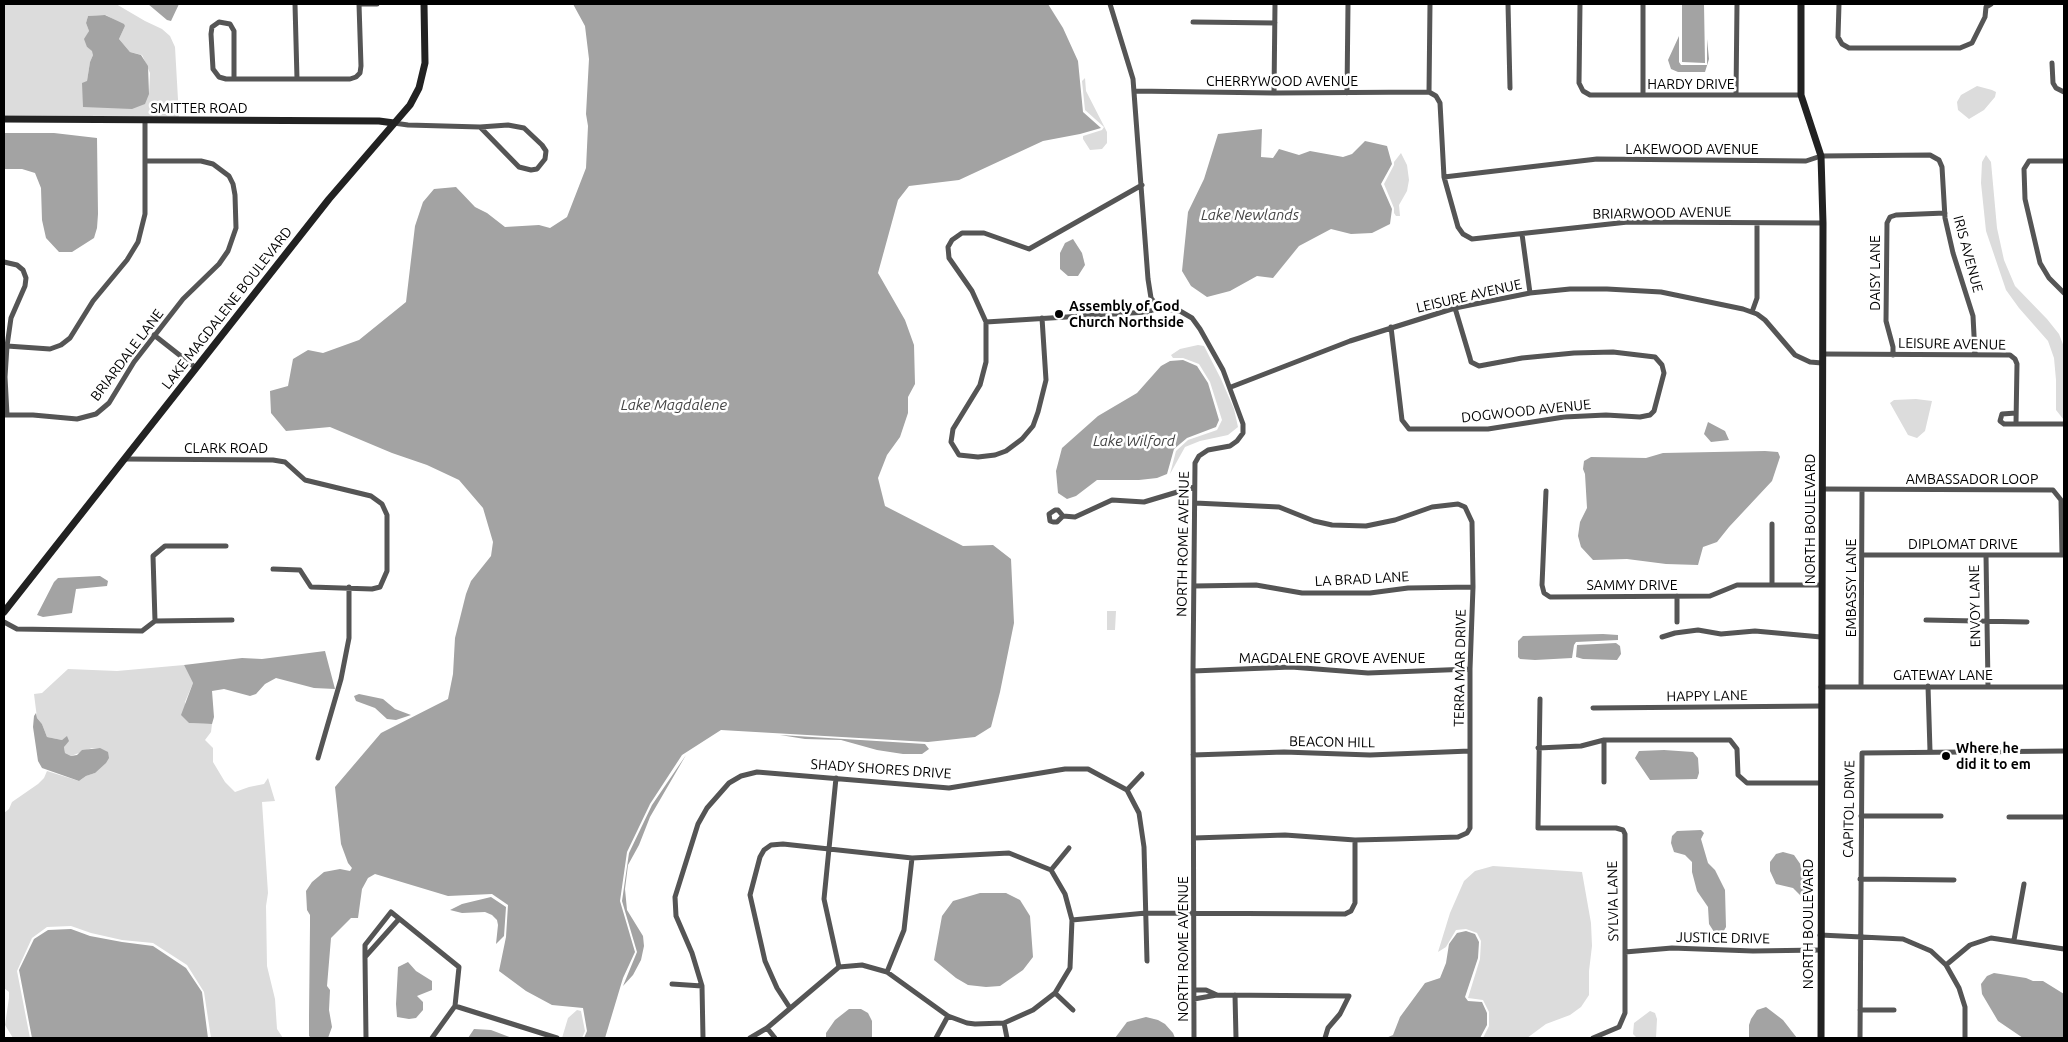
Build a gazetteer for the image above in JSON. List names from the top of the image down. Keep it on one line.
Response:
{"streets":{"street":["CHERRYWOOD AVENUE","HARDY DRIVE","SMITTER ROAD","LAKEWOOD AVENUE","BRIARWOOD AVENUE","IRIS AVENUE","DAISY LANE","LEISURE AVENUE","LAKE MAGDALENE BOULEVARD","BRIARDALE LANE","DOGWOOD AVENUE","CLARK ROAD","AMBASSADOR LOOP","NORTH BOULEVARD","NORTH ROME AVENUE","DIPLOMAT DRIVE","LA BRAD LANE","SAMMY DRIVE","EMBASSY LANE","ENVOY LANE","MAGDALENE GROVE AVENUE","TERRA MAR DRIVE","GATEWAY LANE","HAPPY LANE","BEACON HILL","SHADY SHORES DRIVE","CAPITOL DRIVE","SYLVIA LANE","JUSTICE DRIVE"]},"crossings":[["HARDY DRIVE","NORTH BOULEVARD"],["SMITTER ROAD","LAKE MAGDALENE BOULEVARD"],["LAKEWOOD AVENUE","BRIARWOOD AVENUE"],["LAKEWOOD AVENUE","IRIS AVENUE"],["LAKEWOOD AVENUE","NORTH BOULEVARD"],["BRIARWOOD AVENUE","NORTH BOULEVARD"],["IRIS AVENUE","DAISY LANE"],["IRIS AVENUE","LEISURE AVENUE"],["DAISY LANE","LEISURE AVENUE"],["LEISURE AVENUE","DOGWOOD AVENUE"],["LEISURE AVENUE","NORTH BOULEVARD"],["LEISURE AVENUE","NORTH ROME AVENUE"],["LAKE MAGDALENE BOULEVARD","CLARK ROAD"],["AMBASSADOR LOOP","NORTH BOULEVARD"],["AMBASSADOR LOOP","DIPLOMAT DRIVE"],["AMBASSADOR LOOP","EMBASSY LANE"],["NORTH BOULEVARD","SAMMY DRIVE"],["NORTH BOULEVARD","GATEWAY LANE"],["NORTH BOULEVARD","HAPPY LANE"],["NORTH BOULEVARD","JUSTICE DRIVE"],["NORTH ROME AVENUE","LA BRAD LANE"],["NORTH ROME AVENUE","MAGDALENE GROVE AVENUE"],["NORTH ROME AVENUE","TERRA MAR DRIVE"],["NORTH ROME AVENUE","BEACON HILL"],["DIPLOMAT DRIVE","EMBASSY LANE"],["DIPLOMAT DRIVE","ENVOY LANE"],["LA BRAD LANE","TERRA MAR DRIVE"],["EMBASSY LANE","GATEWAY LANE"],["ENVOY LANE","GATEWAY LANE"],["MAGDALENE GROVE AVENUE","TERRA MAR DRIVE"],["TERRA MAR DRIVE","BEACON HILL"],["SYLVIA LANE","JUSTICE DRIVE"]],"water":["Lake Newlands","Lake Magdalene","Lake Wilford"],"places":["Assembly of God Church Northside","Where he did it to em"]}
